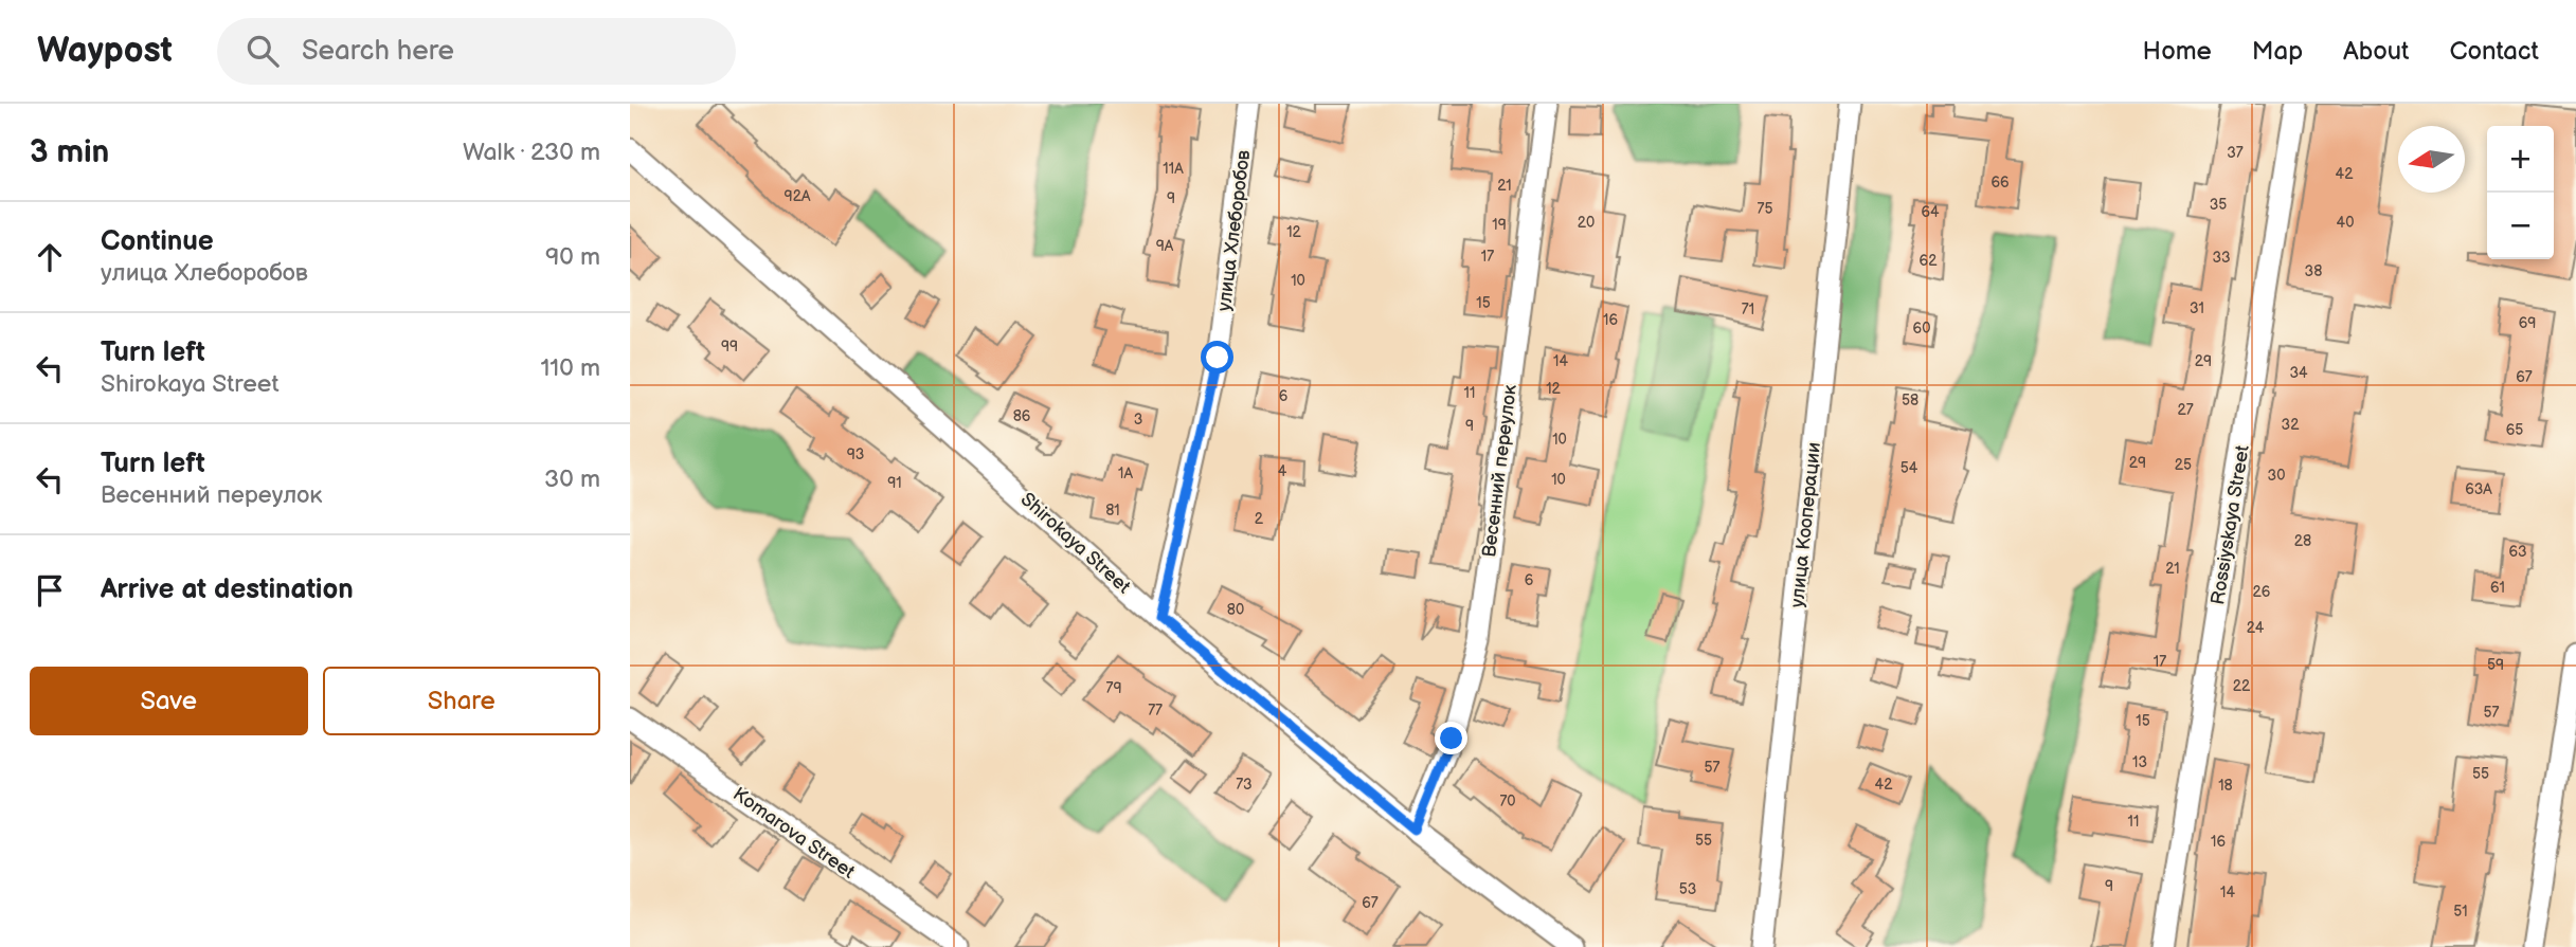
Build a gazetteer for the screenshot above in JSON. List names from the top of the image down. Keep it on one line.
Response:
{"streets":{"street":["улица Хлеборобов","Весенний переулок","улица Кооперации","Rossiyskaya Street","Shirokaya Street","Komarova Street"]},"crossings":[["улица Хлеборобов","Shirokaya Street"],["Весенний переулок","Shirokaya Street"]],"house_numbers":["37","11А","42","66","21","92А","9","35","75","64","20","40","19","12","9А","17","33","62","38","10","15","31","71","16","69","60","99","14","29","34","67","12","11","6","58","27","86","3","32","9","65","10","93","29","25","54","4","1А","30","10","91","63А","81","2","28","63","21","6","61","26","80","24","17","59","22","79","77","57","15","13","57","55","73","42","18","70","11","55","16","9","53","14","67","51"],"north":"left","page":{"header":"Waypost","search":"Search here","nav":["Home","Map","About","Contact"],"heading":["3 min","Walk · 230 m"],"map_buttons":["+","−"],"list":[["Continue","улица Хлеборобов","90 m"],["Turn left","Shirokaya Street","110 m"],["Turn left","Весенний переулок","30 m"],"Arrive at destination"],"buttons":["Save","Share"]}}
